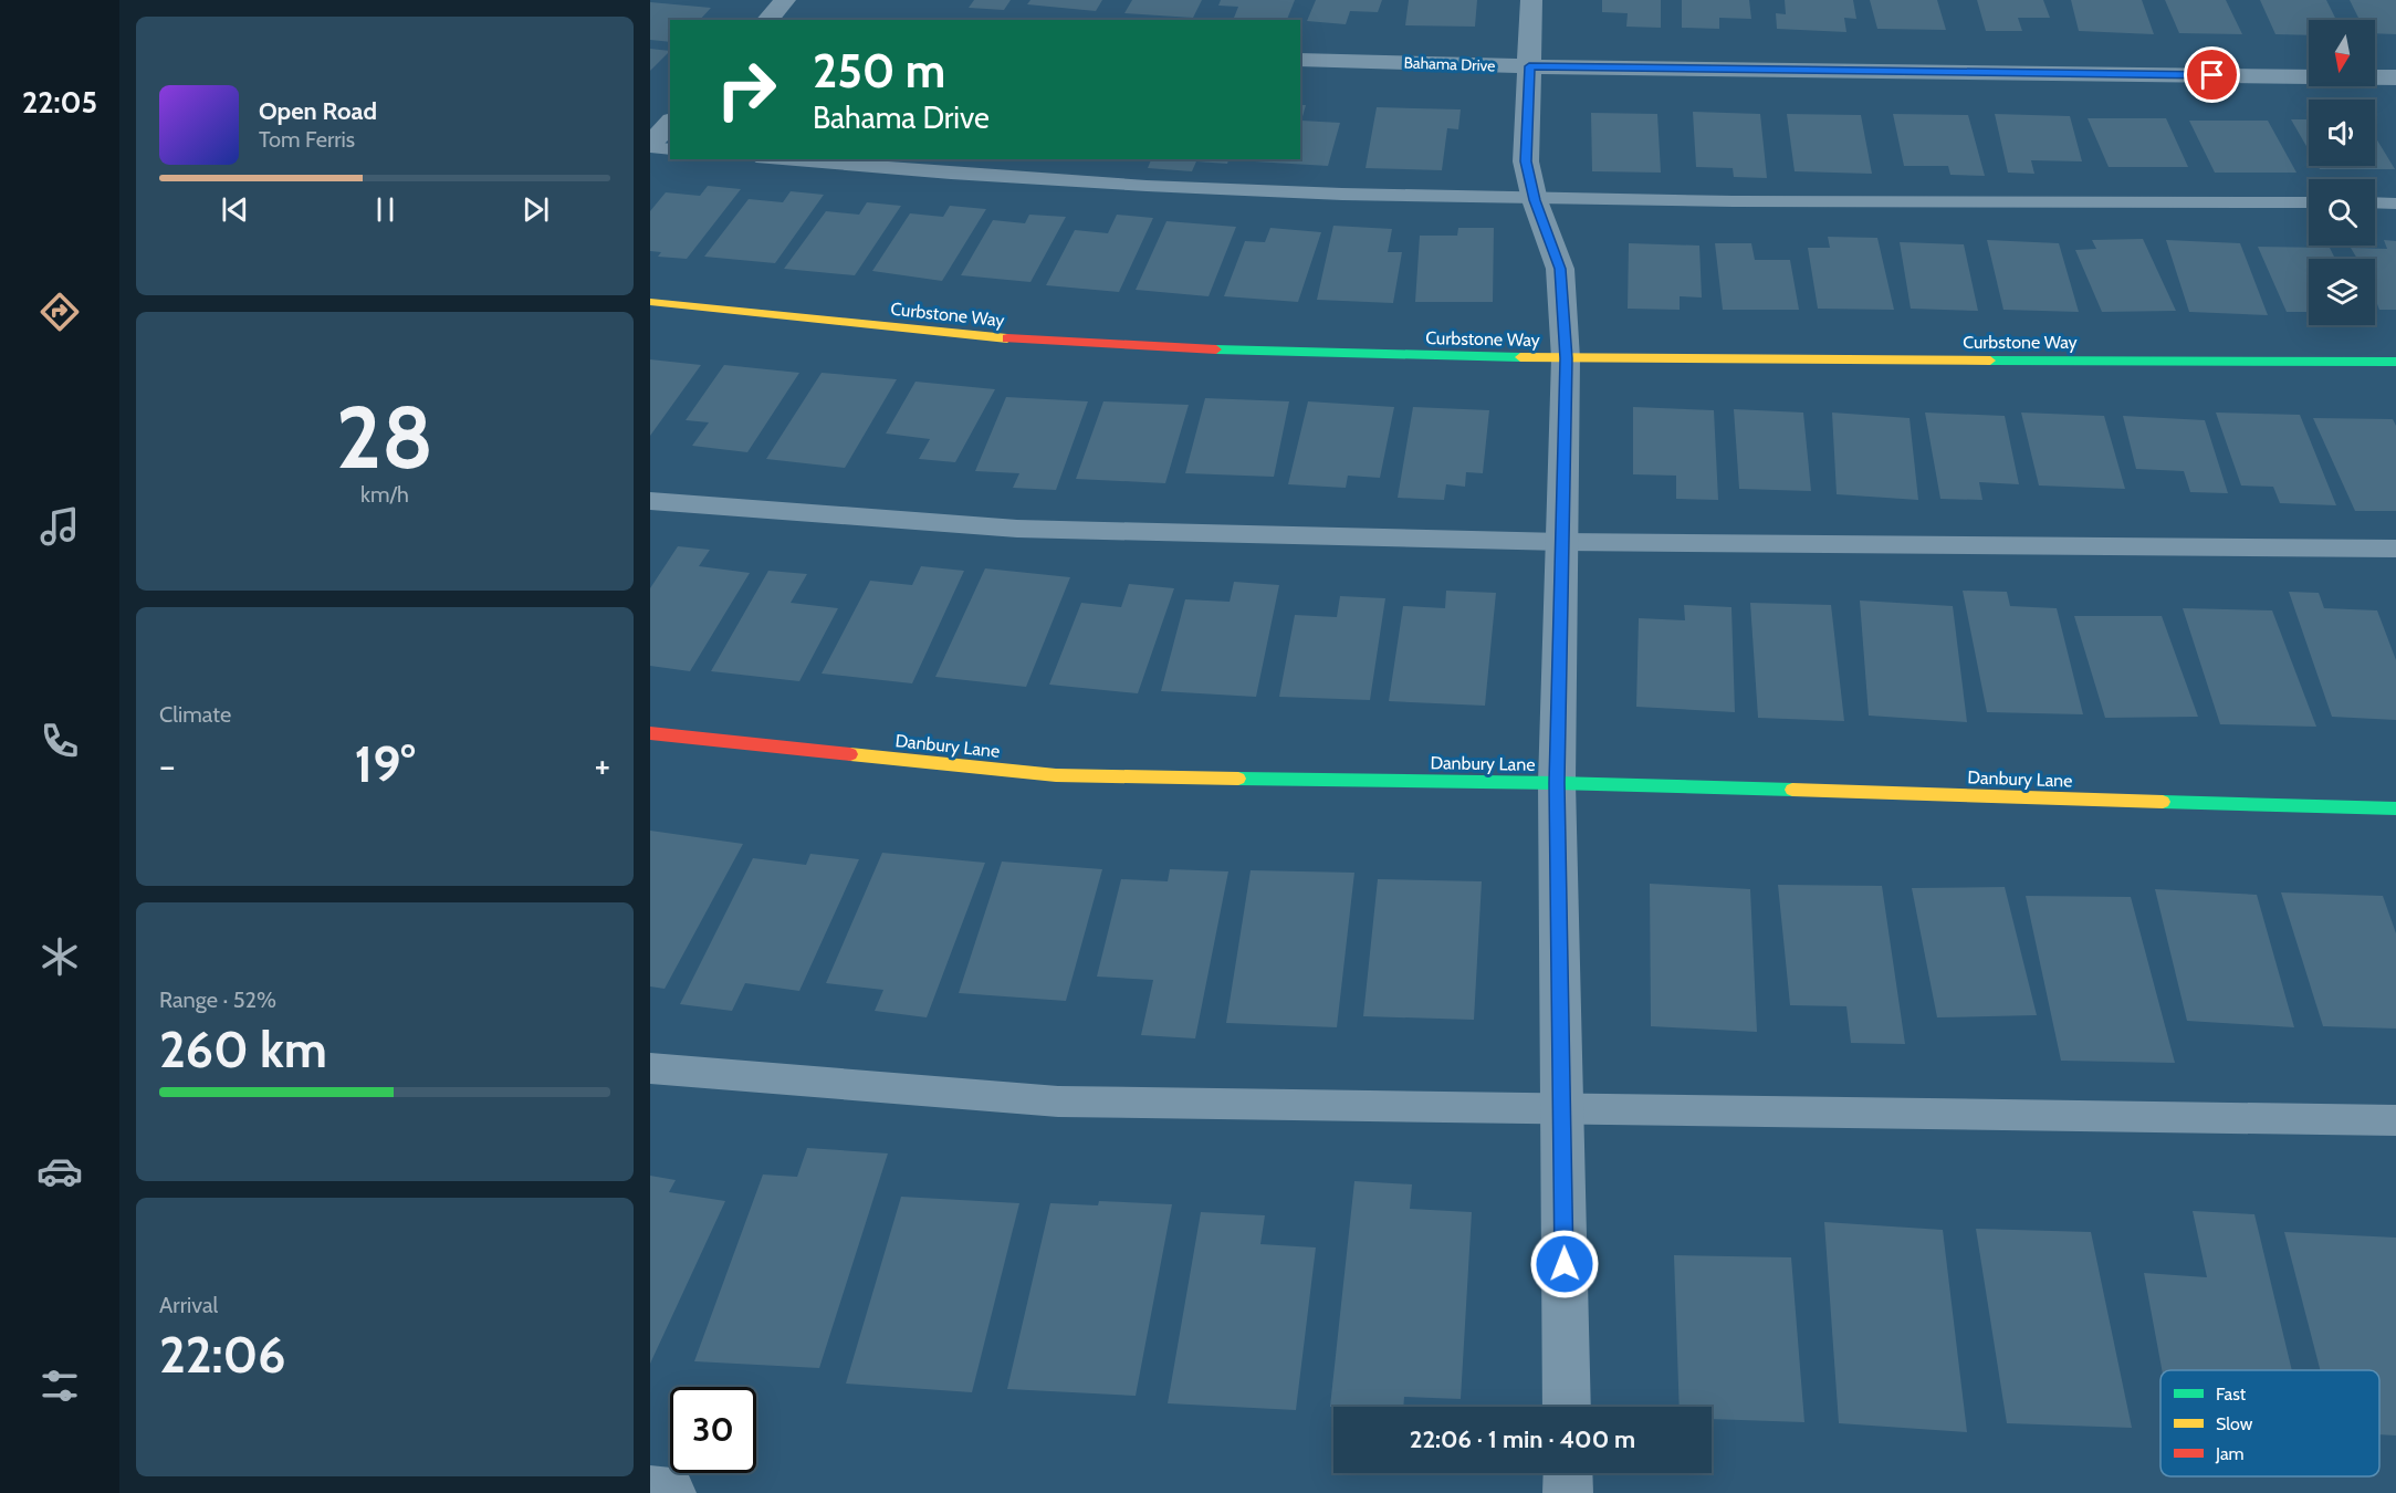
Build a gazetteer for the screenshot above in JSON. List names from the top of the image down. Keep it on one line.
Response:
{"streets":{"street":["Bahama Drive","Curbstone Way","Danbury Lane"]},"legend":["Fast","Slow","Jam"],"north":"bottom","page":{"tabs":"22:05","turn":["250 m","Bahama Drive"],"song":["Open Road","Tom Ferris"],"tile":[["28","km/h"],"Climate",["Range · 52%","260 km"],["Arrival","22:06"]],"heat":["−","19°","+"],"limit":"30","trip":"22:06 · 1 min · 400 m"}}
